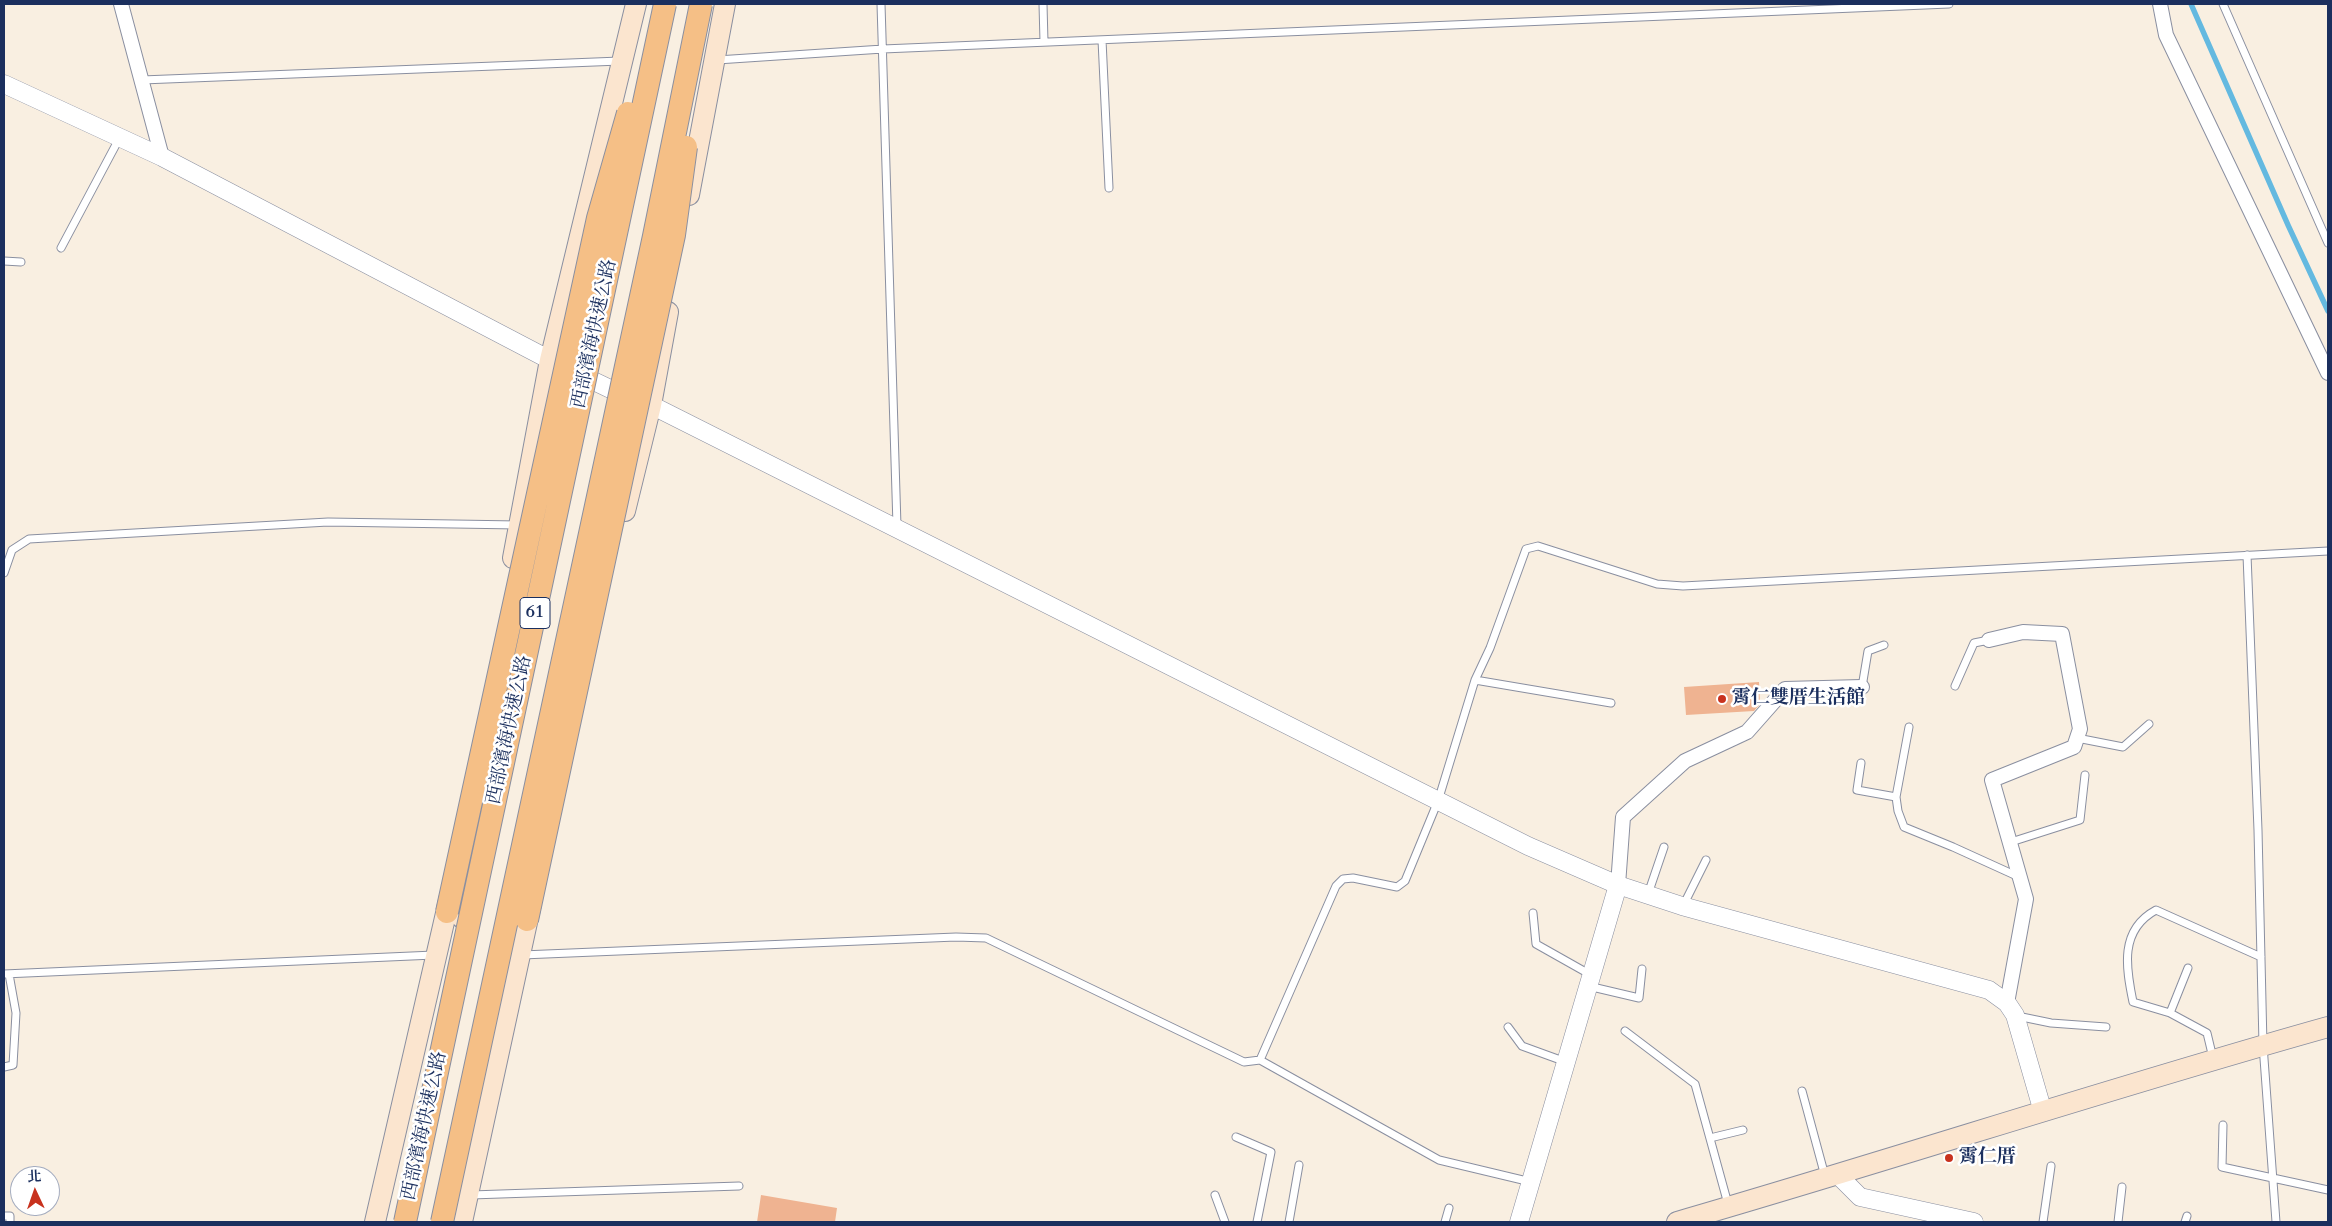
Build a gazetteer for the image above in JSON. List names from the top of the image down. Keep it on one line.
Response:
{"streets":{"highway":["西部濱海快速公路","61"]},"places":["霄仁雙厝生活館","霄仁厝"],"north":"top"}
